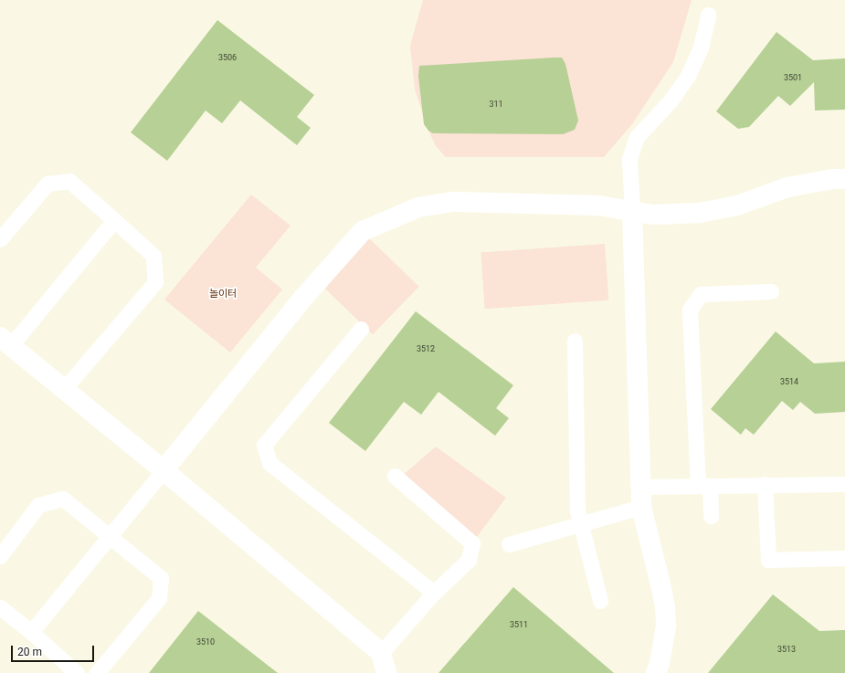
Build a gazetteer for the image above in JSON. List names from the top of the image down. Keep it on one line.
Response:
{"parks":["놀이터"],"house_numbers":["3506","3501","311","3512","3514","3511","3510","3513"],"scale_bar":"20 m"}
